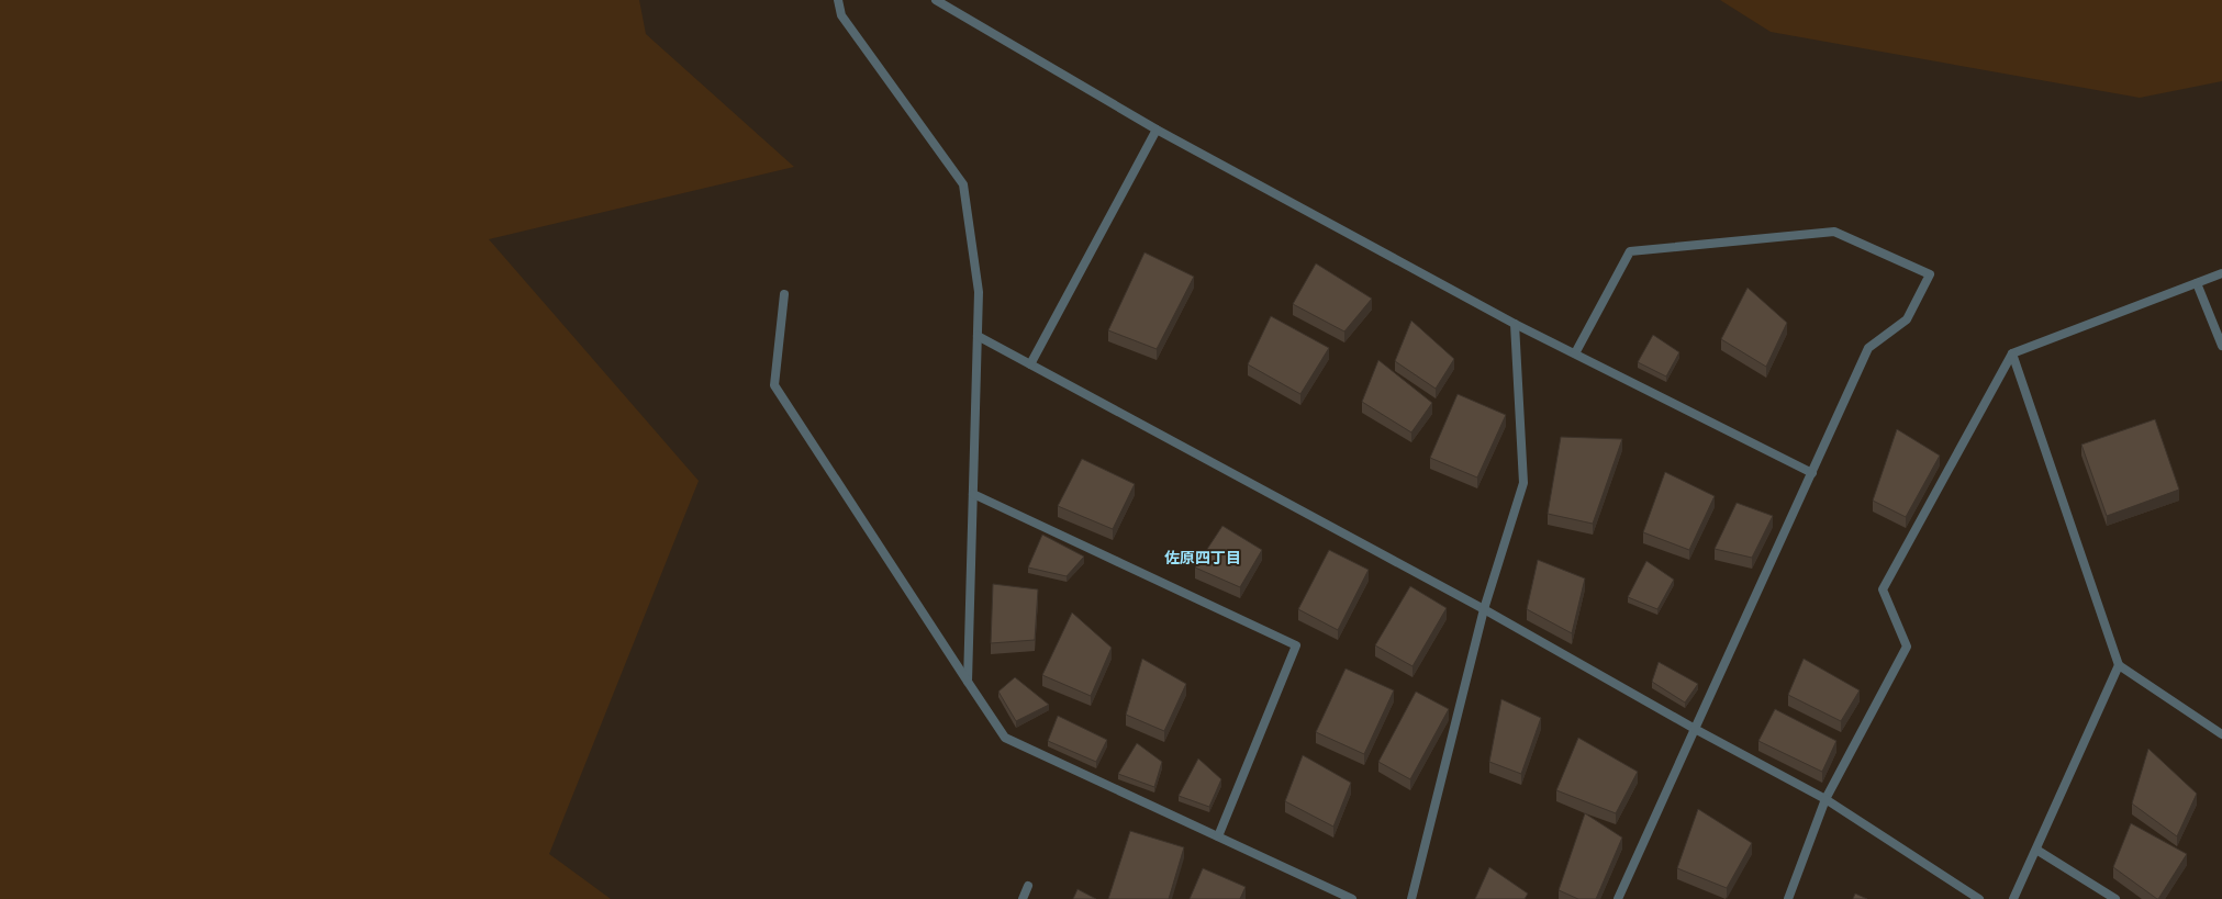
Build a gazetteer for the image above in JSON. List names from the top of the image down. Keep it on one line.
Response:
{"districts":["佐原四丁目"]}
